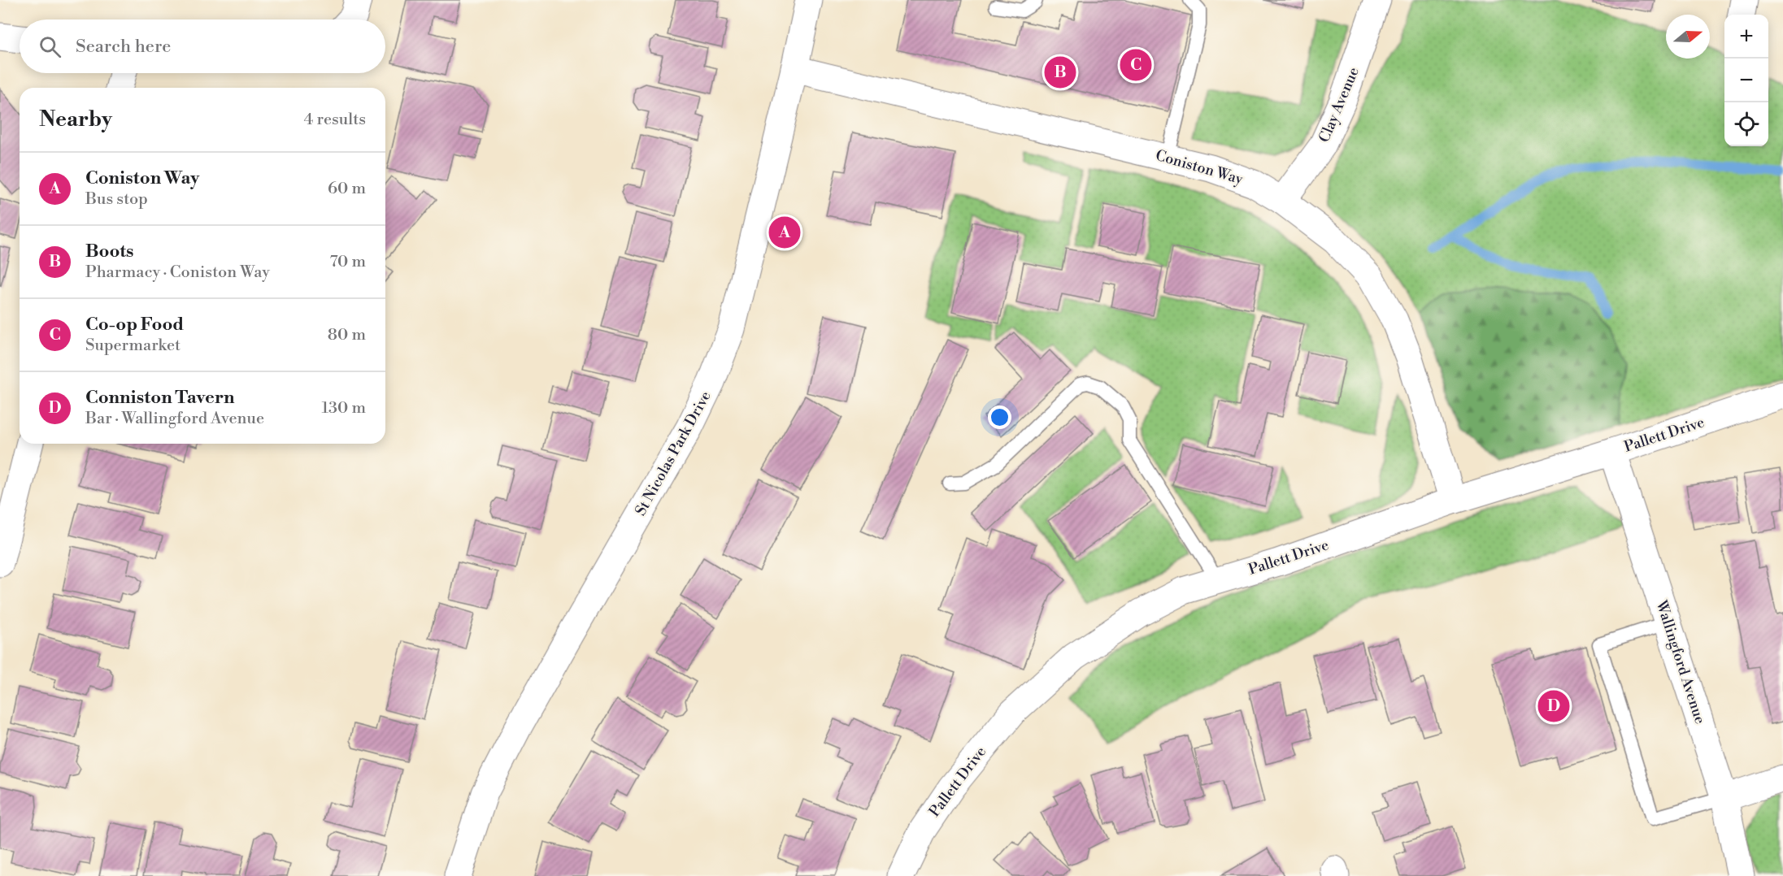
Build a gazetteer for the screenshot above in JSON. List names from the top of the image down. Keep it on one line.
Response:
{"streets":{"street":["Clay Avenue","Coniston Way","Pallett Drive","St Nicolas Park Drive","Wallingford Avenue"]},"crossings":[["Clay Avenue","Coniston Way"],["Coniston Way","Pallett Drive"],["Coniston Way","St Nicolas Park Drive"],["Pallett Drive","Wallingford Avenue"]],"north":"right","page":{"map_buttons":["+","−"],"search":"Search here","pins":["C","B","A","D"],"heading":["Nearby","4 results"],"list":[{"mark":"A","name":"Coniston Way","note":"Bus stop","value":"60 m"},{"mark":"B","name":"Boots","note":"Pharmacy · Coniston Way","value":"70 m"},{"mark":"C","name":"Co-op Food","note":"Supermarket","value":"80 m"},{"mark":"D","name":"Conniston Tavern","note":"Bar · Wallingford Avenue","value":"130 m"}]}}
